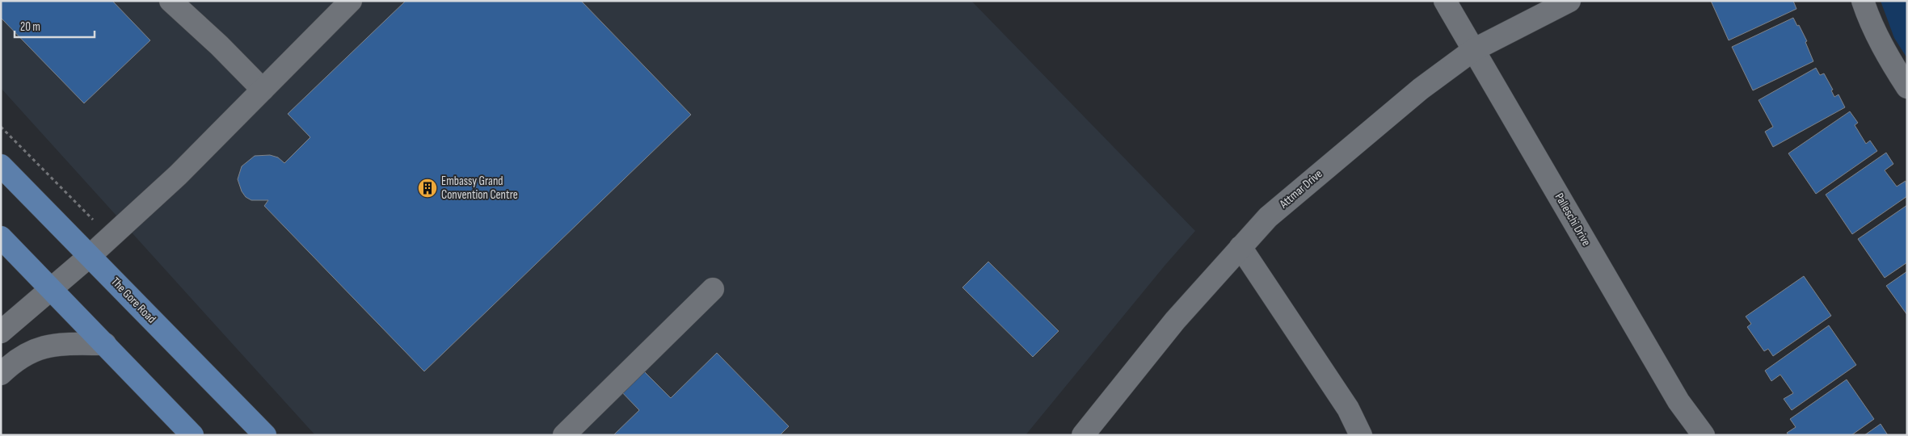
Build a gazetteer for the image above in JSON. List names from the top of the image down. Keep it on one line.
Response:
{"streets":{"main road":["The Gore Road"],"street":["Attmar Drive","Palleschi Drive"]},"crossings":[["Attmar Drive","Palleschi Drive"]],"places":{"building":["Embassy Grand Convention Centre"]},"scale_bar":"20 m"}
